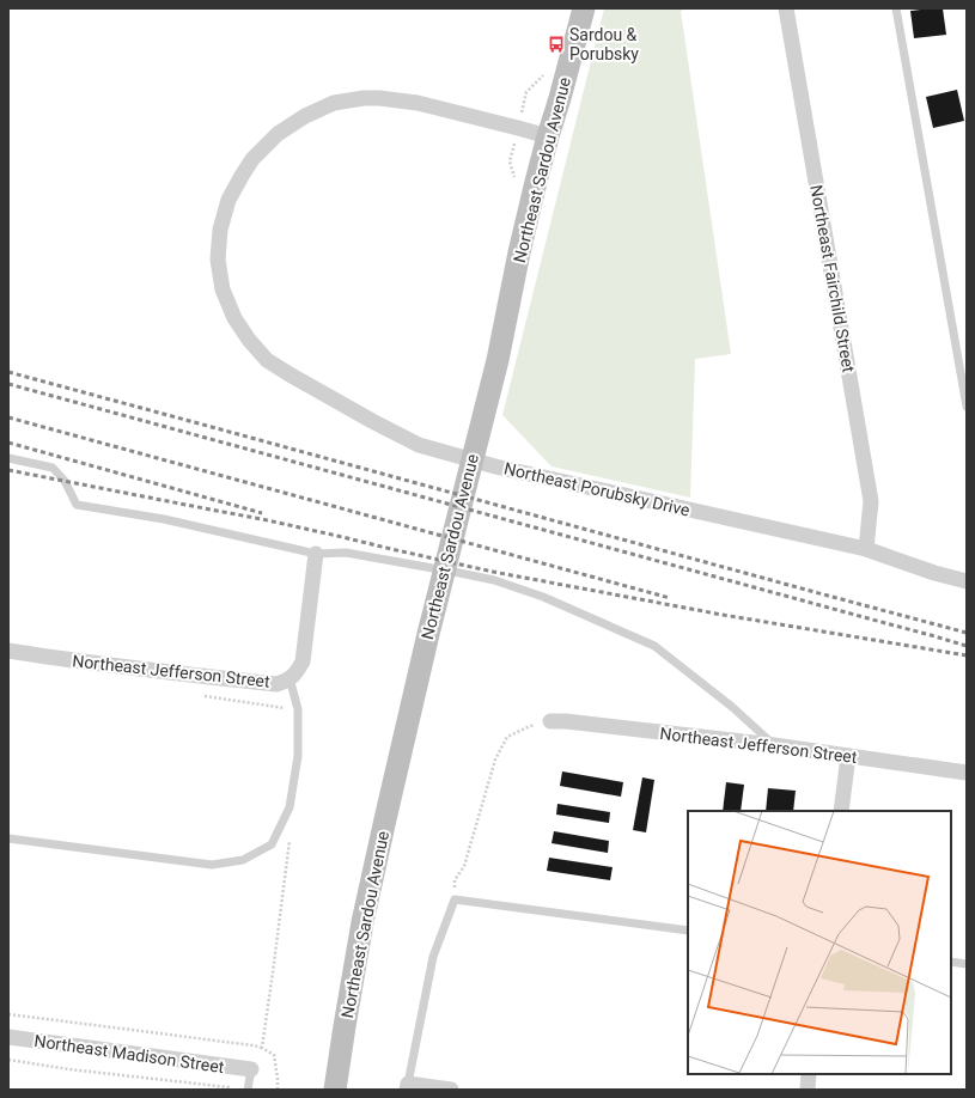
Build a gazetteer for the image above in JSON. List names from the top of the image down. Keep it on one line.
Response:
{"streets":{"main road":["Northeast Sardou Avenue"],"street":["Northeast Fairchild Street","Northeast Porubsky Drive","Northeast Jefferson Street","Northeast Madison Street"]},"crossings":[["Northeast Sardou Avenue","Northeast Porubsky Drive"],["Northeast Fairchild Street","Northeast Porubsky Drive"]],"places":{"bus stop":["Sardou & Porubsky"]}}
